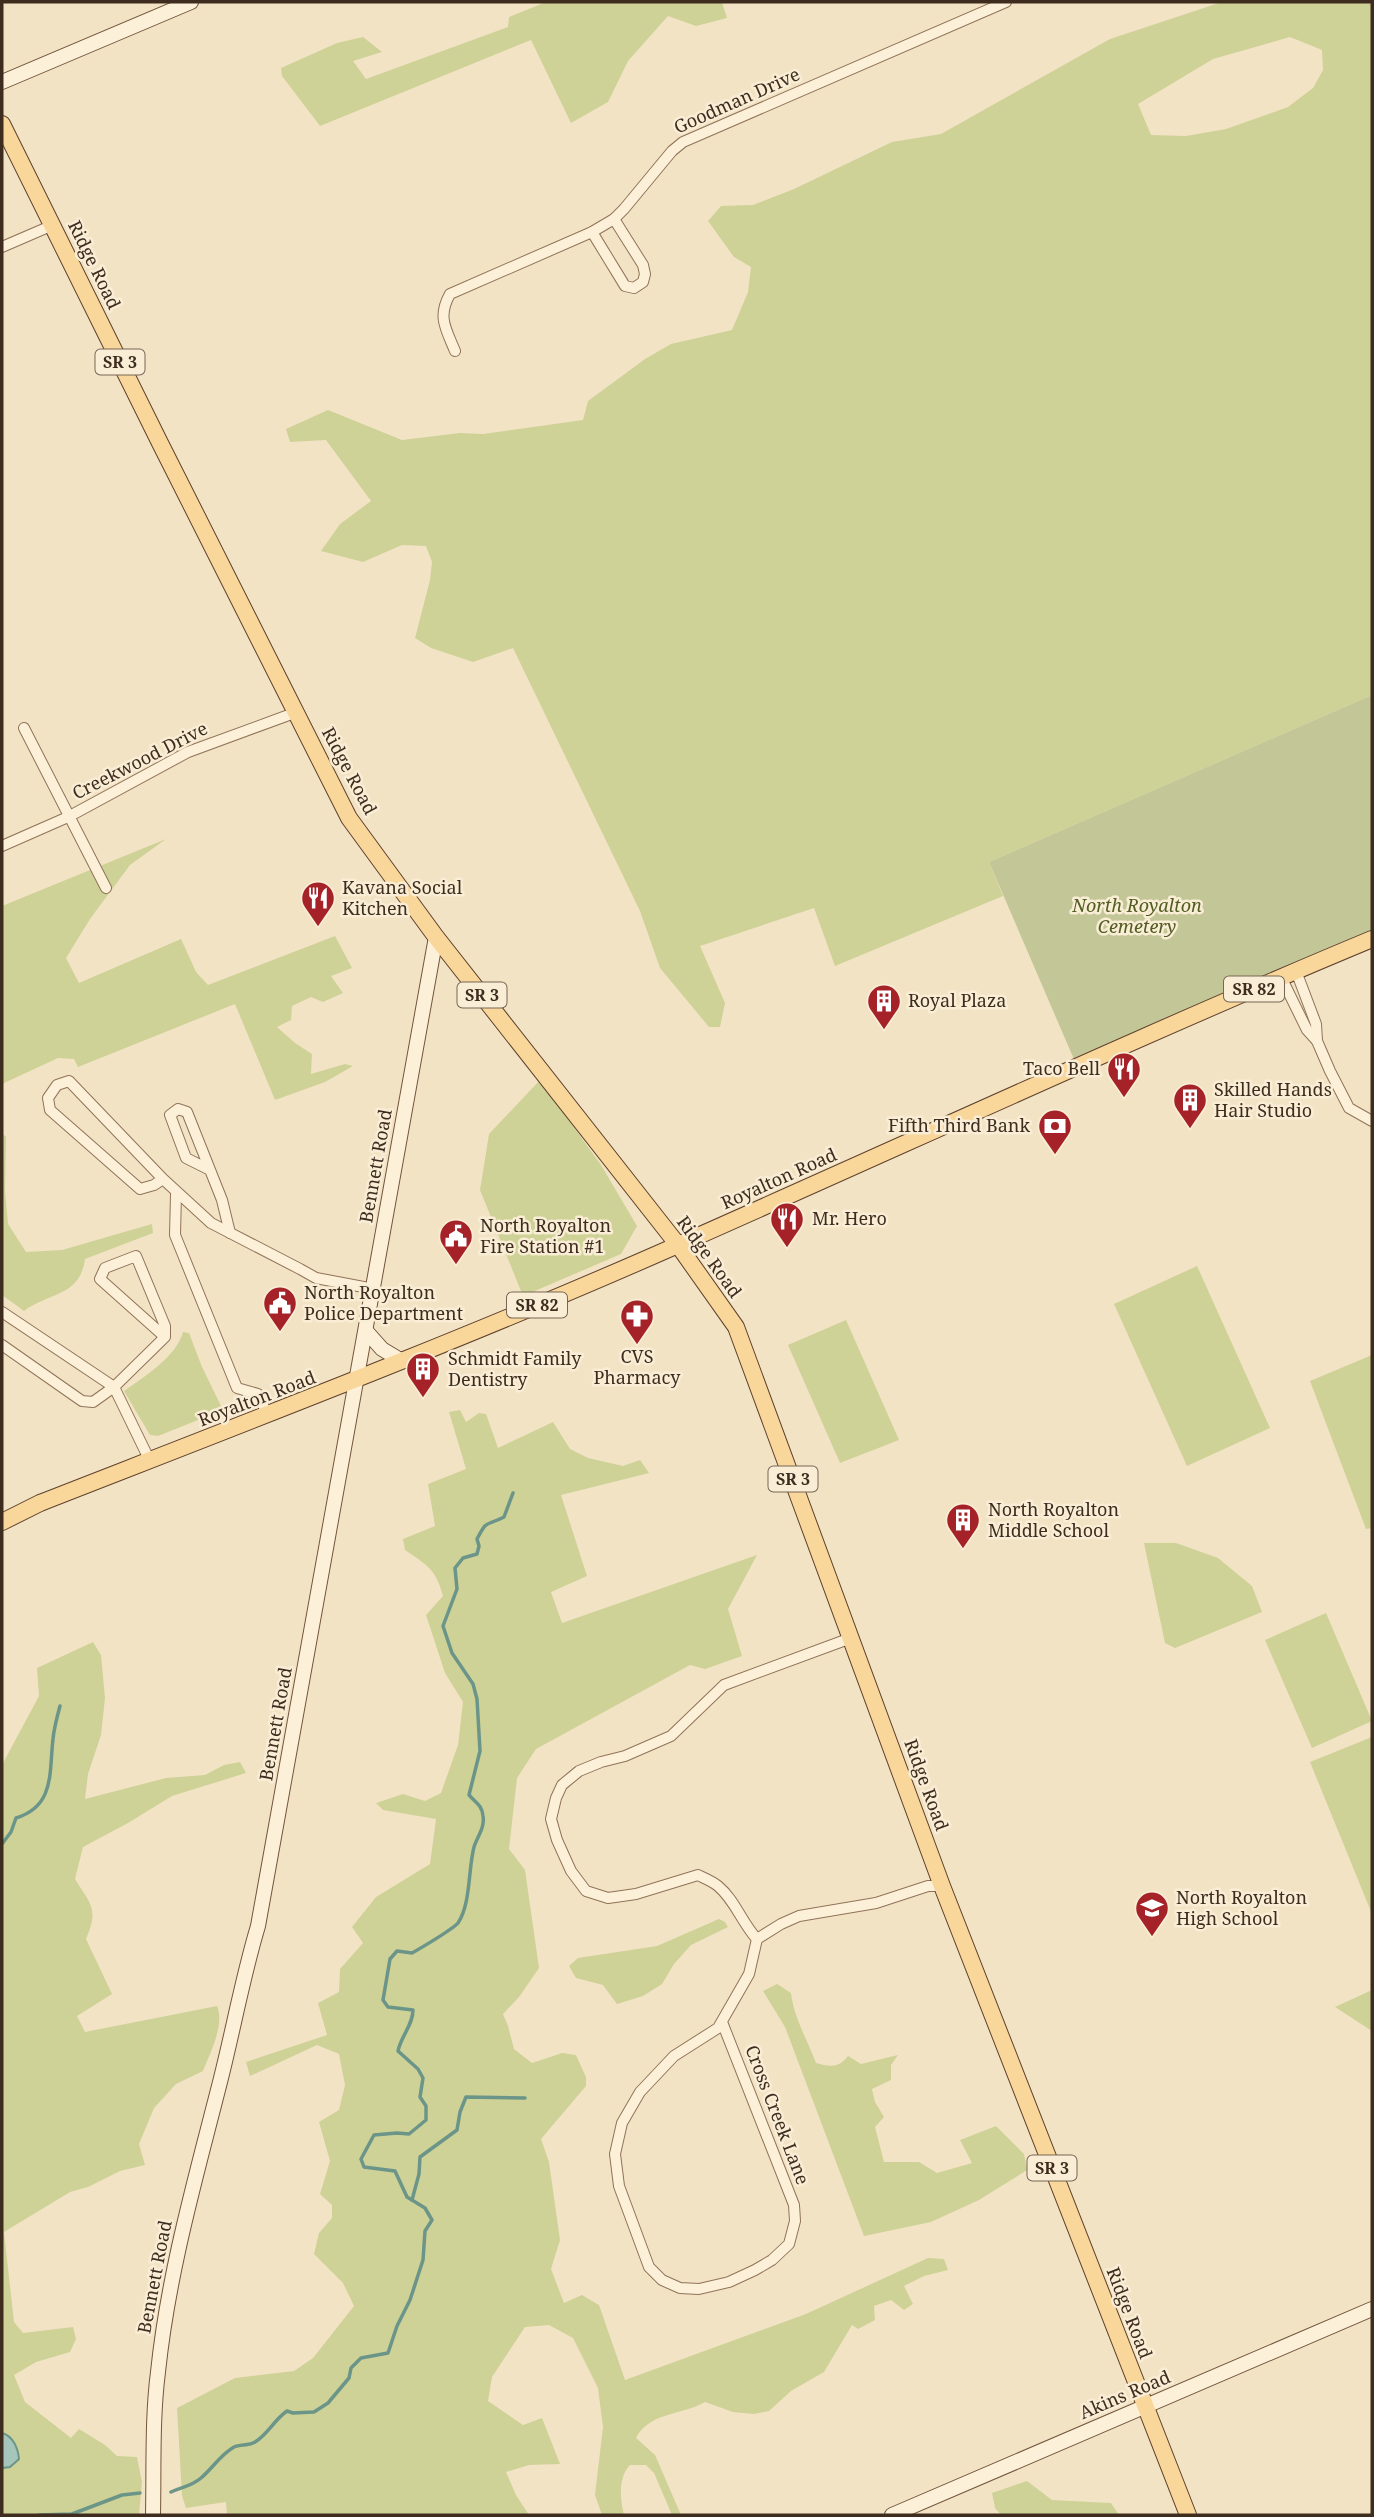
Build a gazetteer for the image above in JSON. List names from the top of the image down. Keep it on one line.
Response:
{"streets":{"main road":["Ridge Road","SR 3","SR 82","Royalton Road"],"street":["Goodman Drive","Creekwood Drive","Bennett Road","Cross Creek Lane","Akins Road"]},"crossings":[["Ridge Road","Creekwood Drive"],["Ridge Road","Bennett Road"],["Ridge Road","Royalton Road"],["Ridge Road","Akins Road"],["Bennett Road","Royalton Road"]],"parks":["North Royalton Cemetery"],"places":{"restaurant":["Kavana Social Kitchen","Taco Bell","Mr. Hero"],"building":["Royal Plaza","Skilled Hands Hair Studio","Schmidt Family Dentistry","North Royalton Middle School"],"bank":["Fifth Third Bank"],"public building":["North Royalton Fire Station #1","North Royalton Police Department"],"pharmacy":["CVS Pharmacy"],"school or university":["North Royalton High School"]}}
